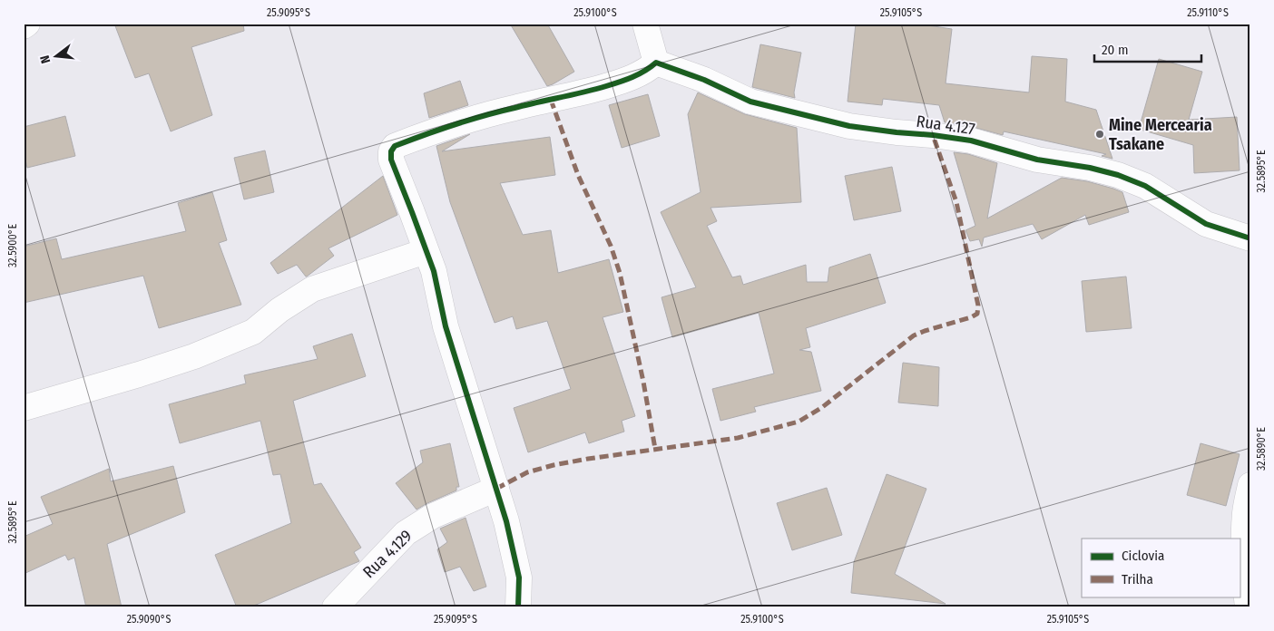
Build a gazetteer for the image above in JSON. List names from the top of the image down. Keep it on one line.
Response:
{"streets":{"street":["Rua 4.127","Rua 4.129"]},"places":["Mine Mercearia Tsakane"],"legend":["Ciclovia","Trilha"],"scale_bar":"20 m","north":"left","coordinates":["25.9095°S","25.9100°S","25.9105°S","25.9110°S","32.5895°E","32.5900°E","32.5890°E","25.9090°S"]}
